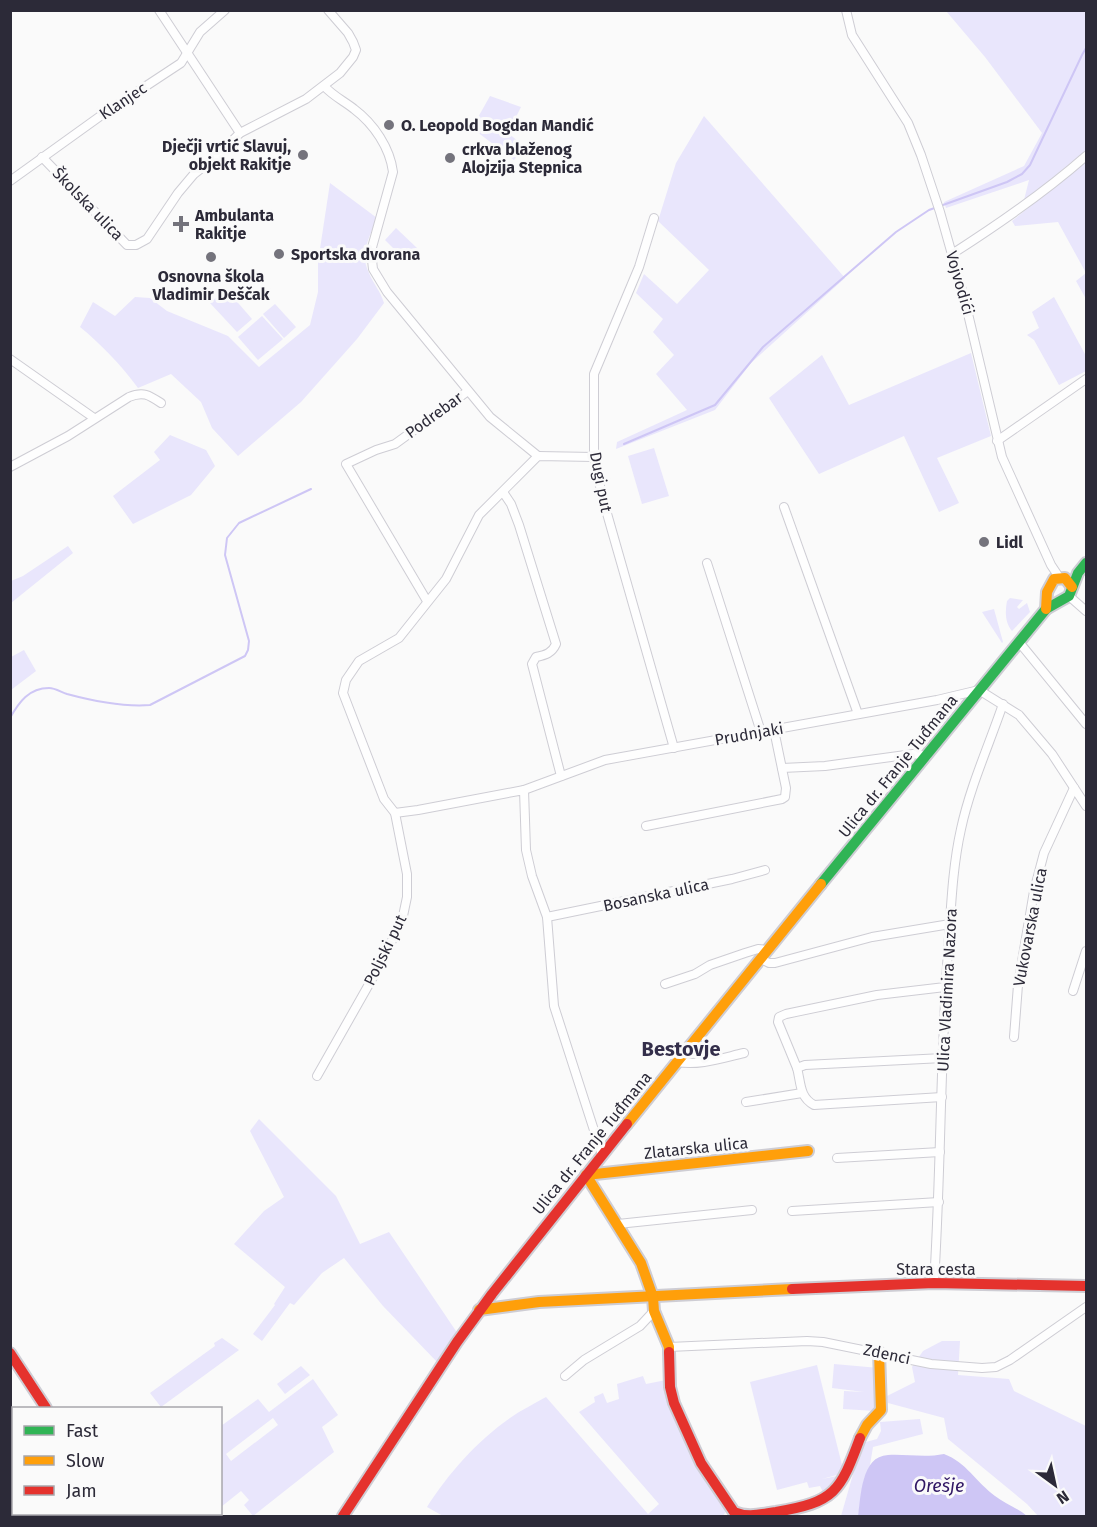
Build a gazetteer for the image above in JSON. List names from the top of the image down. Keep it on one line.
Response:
{"streets":{"main road":["Ulica dr. Franje Tuđmana","Zlatarska ulica","Stara cesta"],"street":["Klanjec","Školska ulica","Vojvodići","Podrebar","Dugi put","Prudnjaki","Bosanska ulica","Vukovarska ulica","Poljski put","Ulica Vladimira Nazora","Zdenci"]},"crossings":[["Klanjec","Školska ulica"],["Dugi put","Prudnjaki"],["Prudnjaki","Ulica dr. Franje Tuđmana"],["Prudnjaki","Poljski put"],["Ulica dr. Franje Tuđmana","Zlatarska ulica"],["Ulica Vladimira Nazora","Stara cesta"]],"districts":["Bestovje"],"water":["Orešje"],"places":{"other":["O. Leopold Bogdan Mandić","Dječji vrtić Slavuj, objekt Rakitje","crkva blaženog Alojzija Stepnica","Sportska dvorana","Osnovna škola Vladimir Deščak","Lidl"],"health":["Ambulanta Rakitje"]},"legend":["Fast","Slow","Jam"],"north":"bottom right"}
